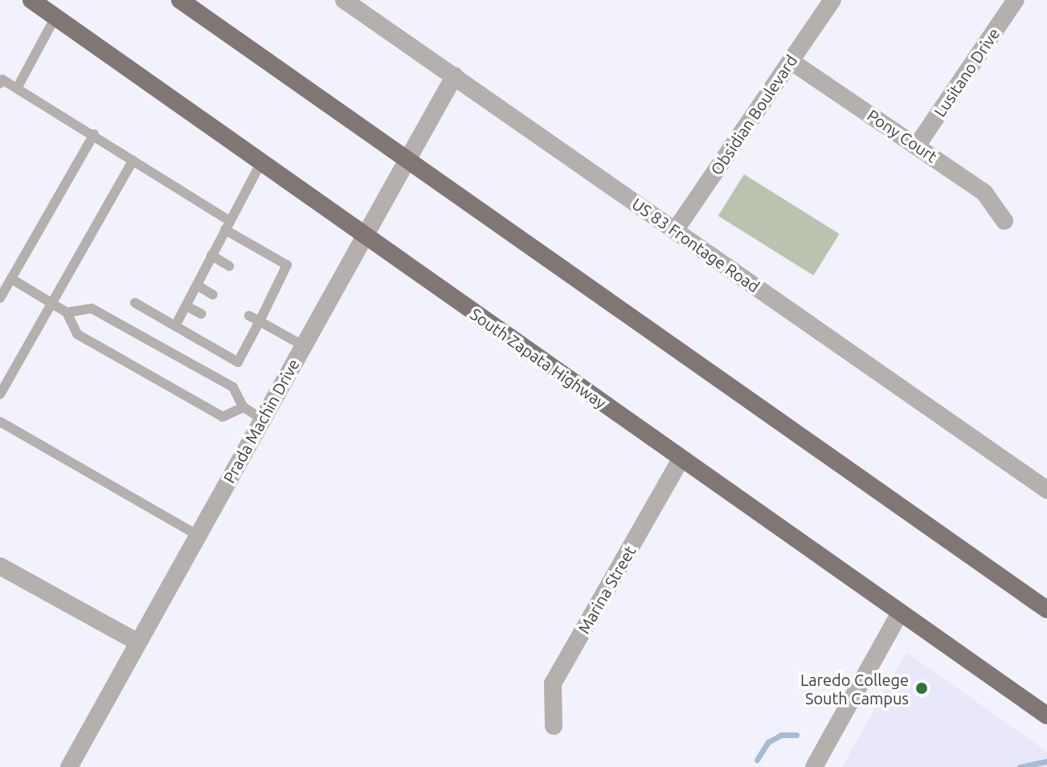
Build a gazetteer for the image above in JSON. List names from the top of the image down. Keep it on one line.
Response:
{"streets":{"main road":["South Zapata Highway"],"street":["Lusitano Drive","Obsidian Boulevard","Pony Court","US 83 Frontage Road","Prada Machin Drive","Marina Street"]},"crossings":[["Lusitano Drive","Pony Court"],["Obsidian Boulevard","Pony Court"],["Obsidian Boulevard","US 83 Frontage Road"],["US 83 Frontage Road","Prada Machin Drive"],["South Zapata Highway","Prada Machin Drive"],["South Zapata Highway","Marina Street"]],"places":["Laredo College South Campus"]}
